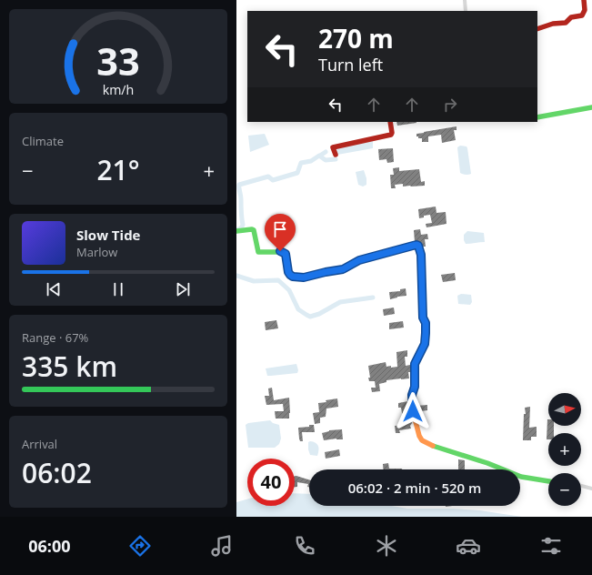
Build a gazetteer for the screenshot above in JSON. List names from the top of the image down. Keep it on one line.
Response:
{"north":"right","page":{"turn":["270 m","Turn left"],"tile":["Climate",["Range · 67%","335 km"],["Arrival","06:02"]],"heat":["−","21°","+"],"song":["Slow Tide","Marlow"],"map_buttons":["+","−"],"limit":"40","trip":"06:02 · 2 min · 520 m","tabs":"06:00","gauge":["33","km/h"]}}
